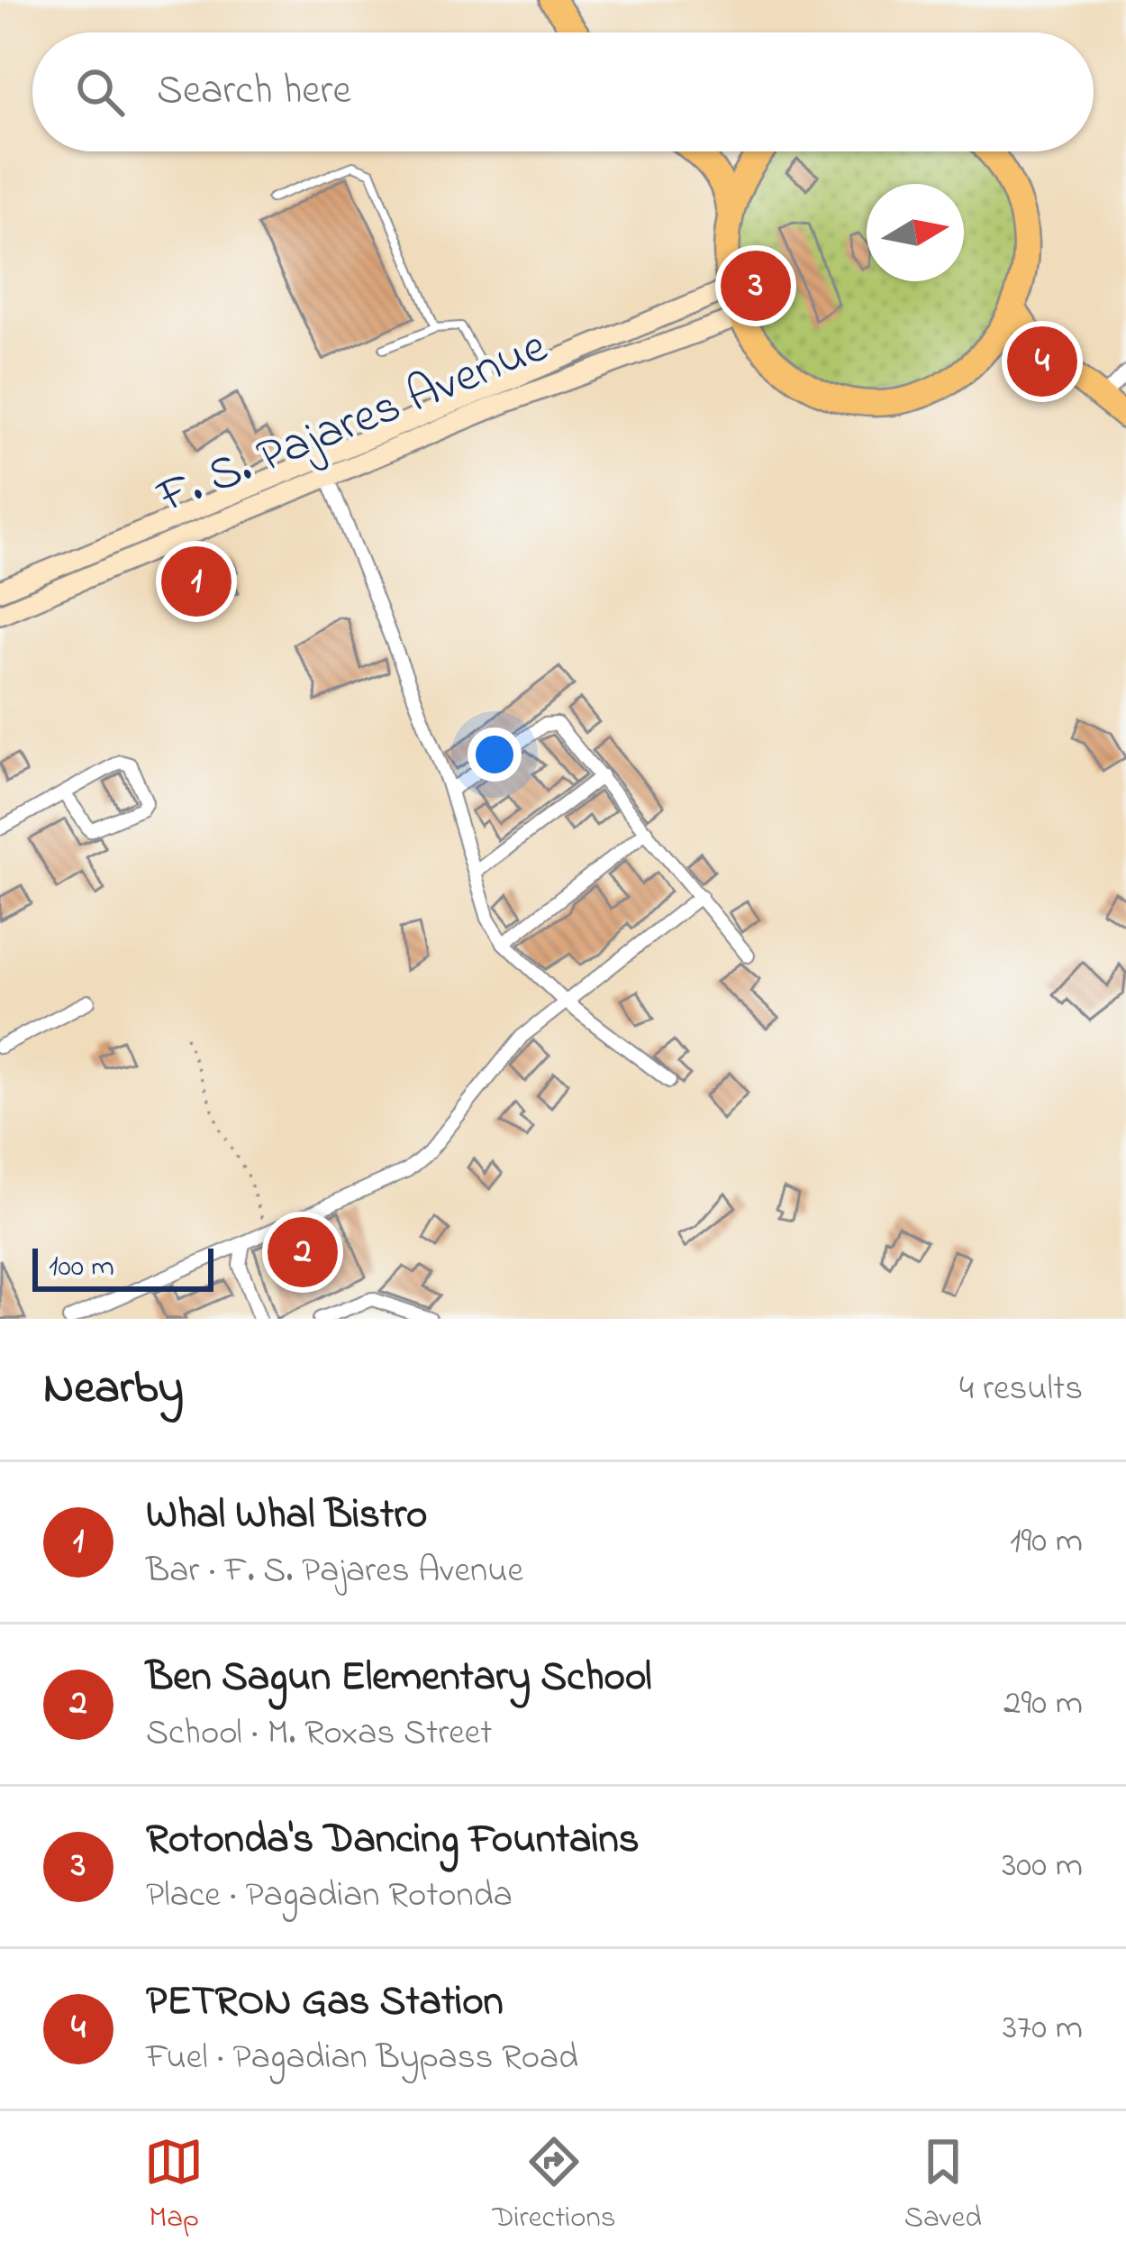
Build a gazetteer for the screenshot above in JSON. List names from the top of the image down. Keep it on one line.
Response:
{"streets":{"main road":["F. S. Pajares Avenue"]},"scale_bar":"100 m","north":"right","page":{"search":"Search here","pins":["3","4","1","2"],"scale":"100 m","heading":["Nearby","4 results"],"list":[{"mark":"1","name":"Whal Whal Bistro","note":"Bar · F. S. Pajares Avenue","value":"190 m"},{"mark":"2","name":"Ben Sagun Elementary School","note":"School · M. Roxas Street","value":"290 m"},{"mark":"3","name":"Rotonda's Dancing Fountains","note":"Place · Pagadian Rotonda","value":"300 m"},{"mark":"4","name":"PETRON Gas Station","note":"Fuel · Pagadian Bypass Road","value":"370 m"}],"nav":["Map","Directions","Saved"]}}
